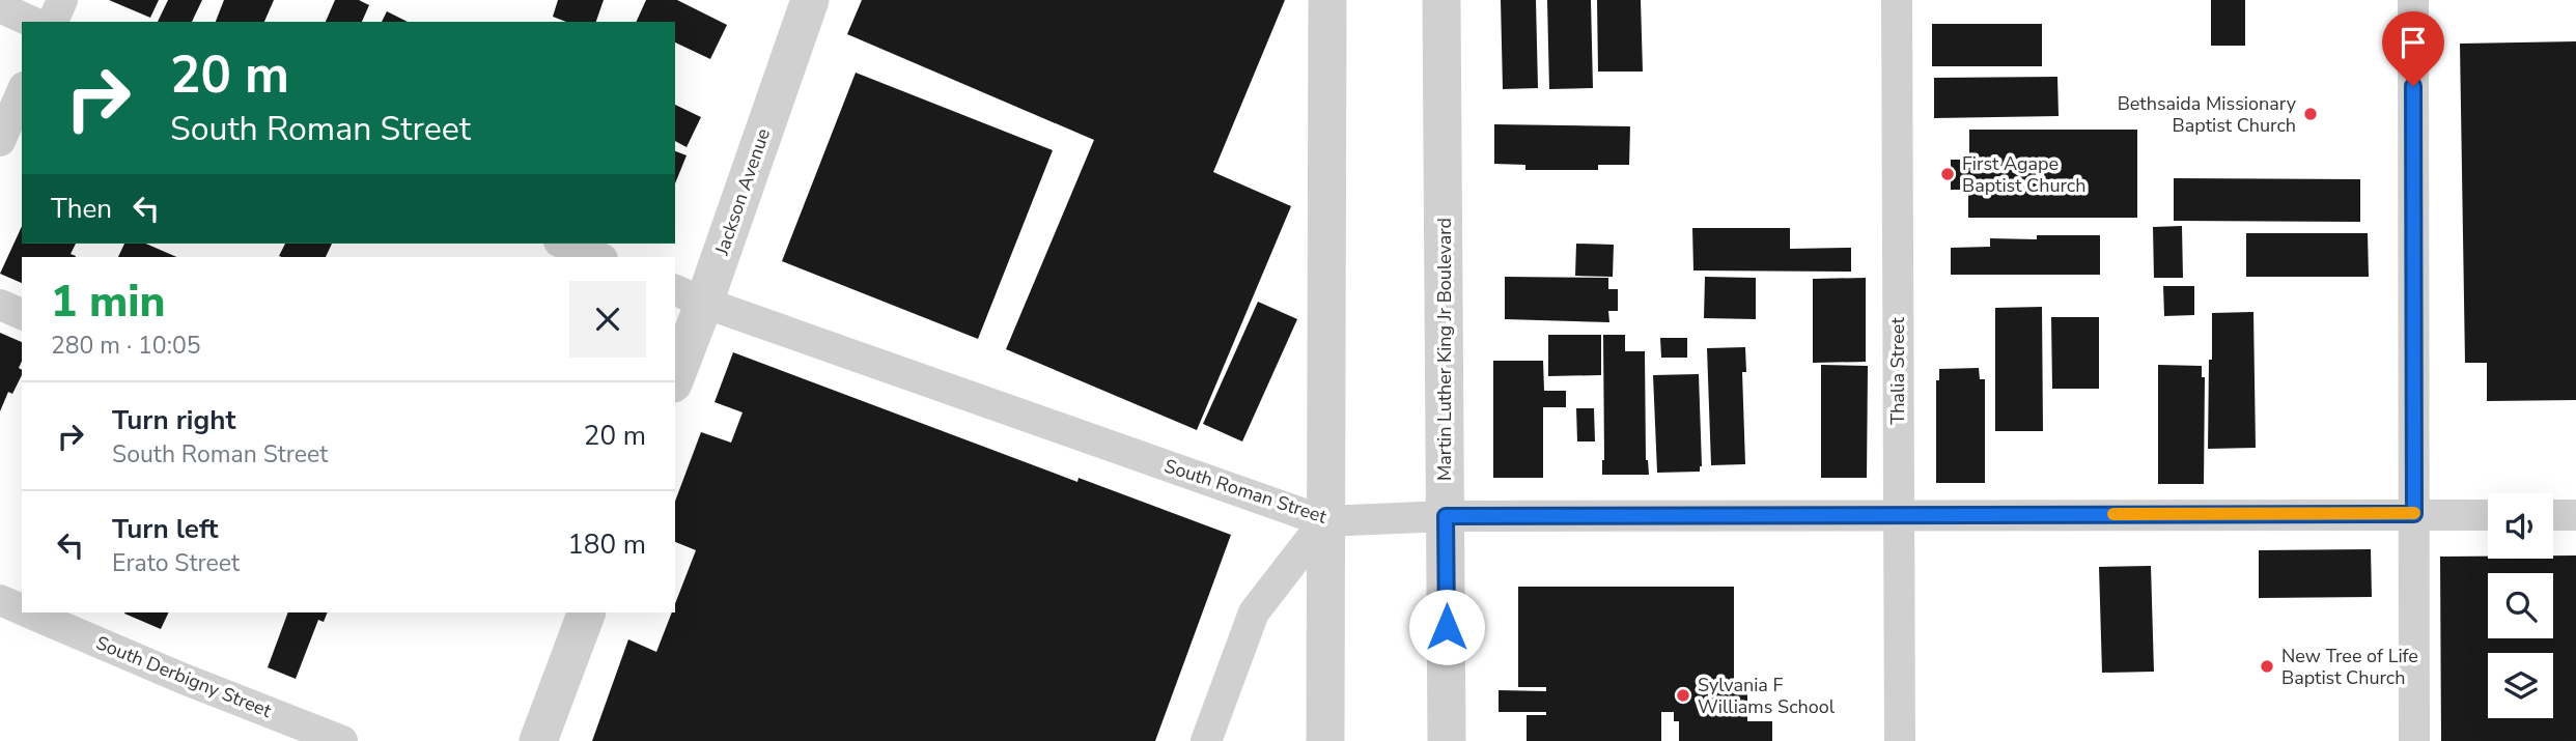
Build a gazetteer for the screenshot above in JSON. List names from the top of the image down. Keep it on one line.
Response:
{"streets":{"street":["Jackson Avenue","Martin Luther King Jr Boulevard","Thalia Street","South Roman Street","South Derbigny Street"]},"crossings":[["Jackson Avenue","South Roman Street"],["Martin Luther King Jr Boulevard","South Roman Street"],["Thalia Street","South Roman Street"]],"places":["Bethsaida Missionary Baptist Church","First Agape Baptist Church","New Tree of Life Baptist Church","Sylvania F Williams School"],"page":{"turn":["20 m","South Roman Street"],"then":"Then","heading":["1 min","280 m · 10:05"],"list":[{"name":"Turn right","note":"South Roman Street","value":"20 m"},{"name":"Turn left","note":"Erato Street","value":"180 m"}]}}
